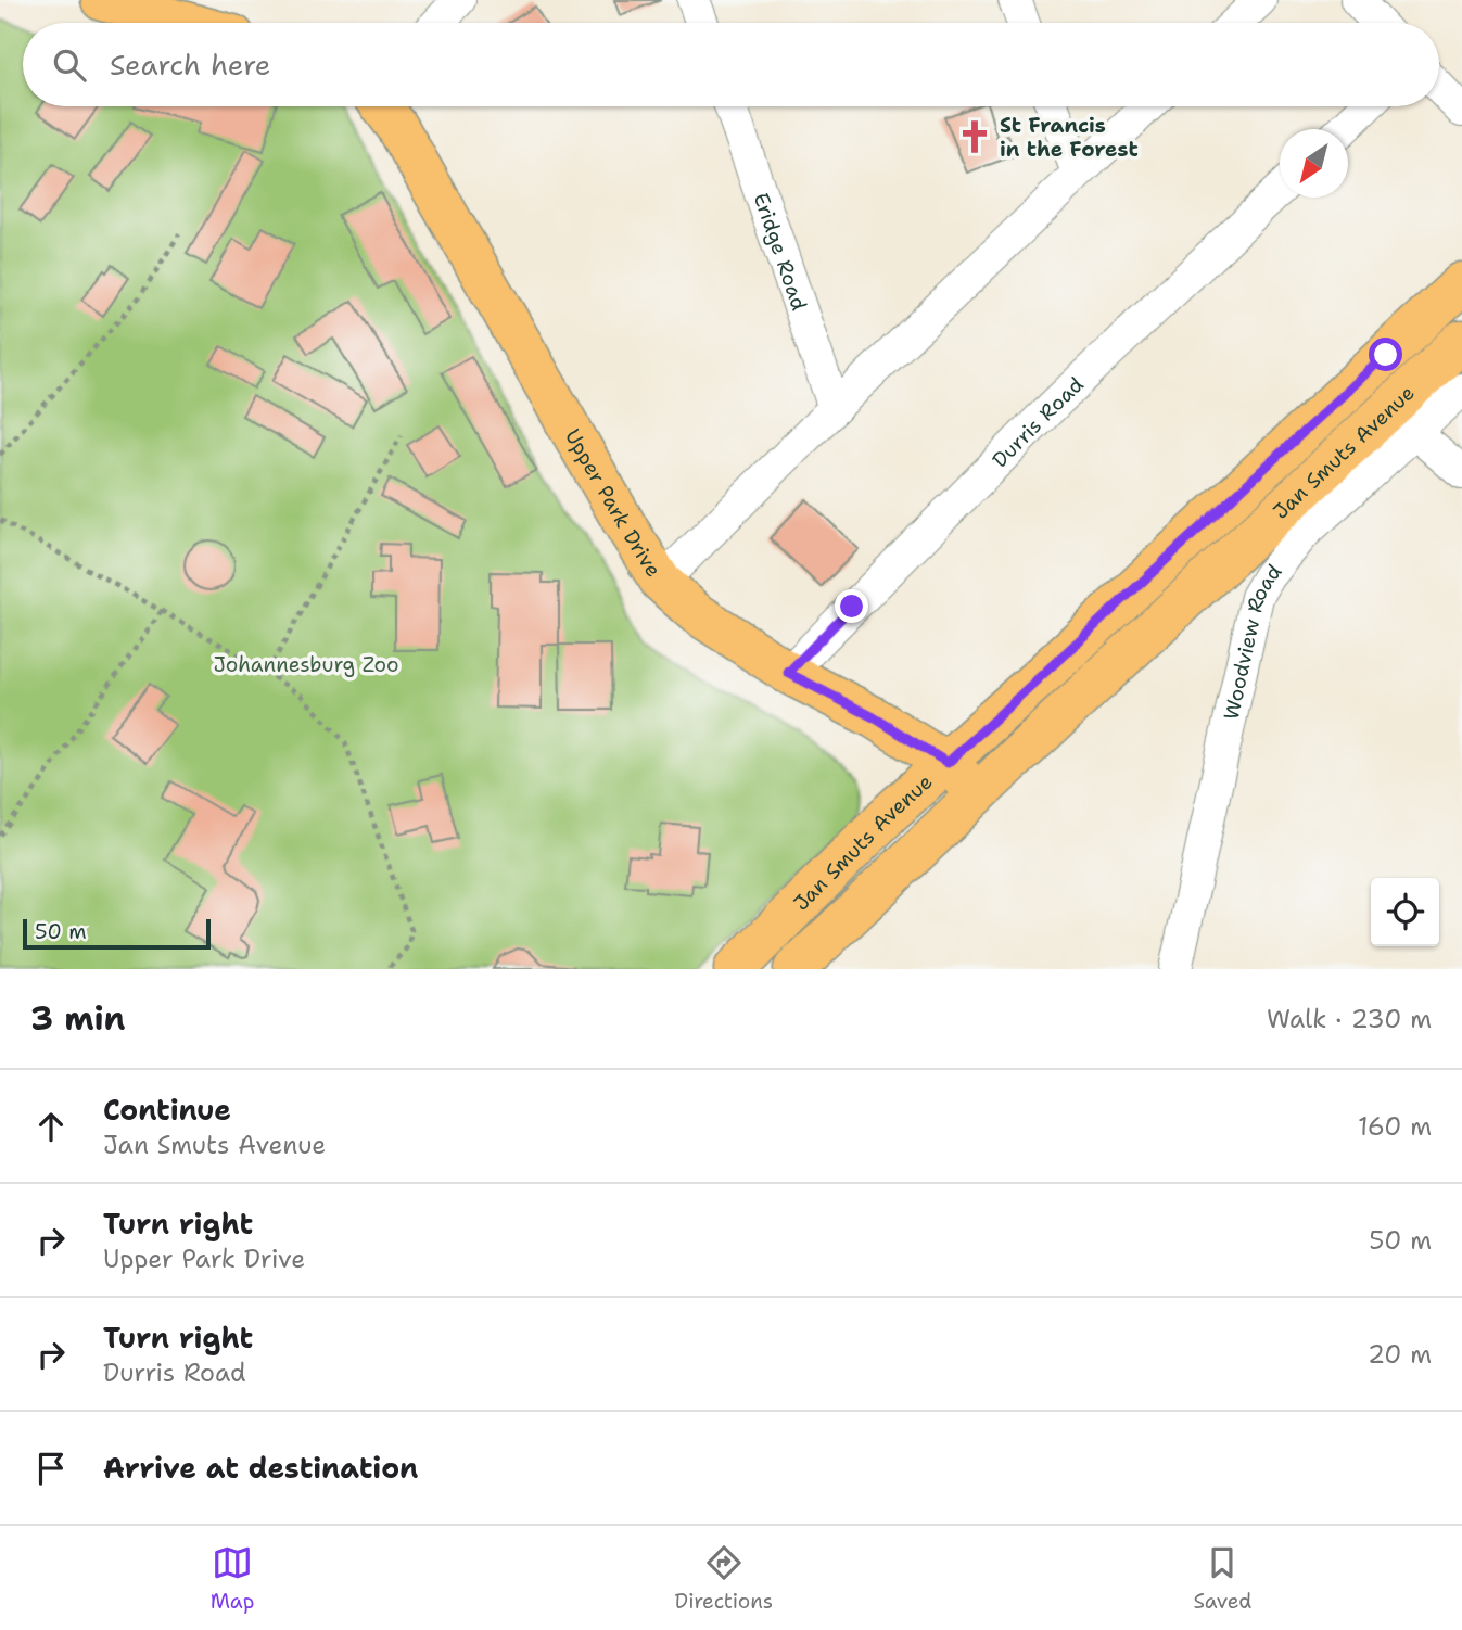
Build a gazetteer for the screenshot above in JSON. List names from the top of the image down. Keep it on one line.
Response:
{"streets":{"main road":["Jan Smuts Avenue","Upper Park Drive"],"street":["Eridge Road","Durris Road","Woodview Road"]},"crossings":[["Durris Road","Upper Park Drive"],["Jan Smuts Avenue","Upper Park Drive"]],"parks":["Johannesburg Zoo"],"places":{"church":["St Francis in the Forest"]},"scale_bar":"50 m","north":"bottom left","page":{"search":"Search here","scale":"50 m","heading":["3 min","Walk · 230 m"],"list":[["Continue","Jan Smuts Avenue","160 m"],["Turn right","Upper Park Drive","50 m"],["Turn right","Durris Road","20 m"],"Arrive at destination"],"nav":["Map","Directions","Saved"]}}
